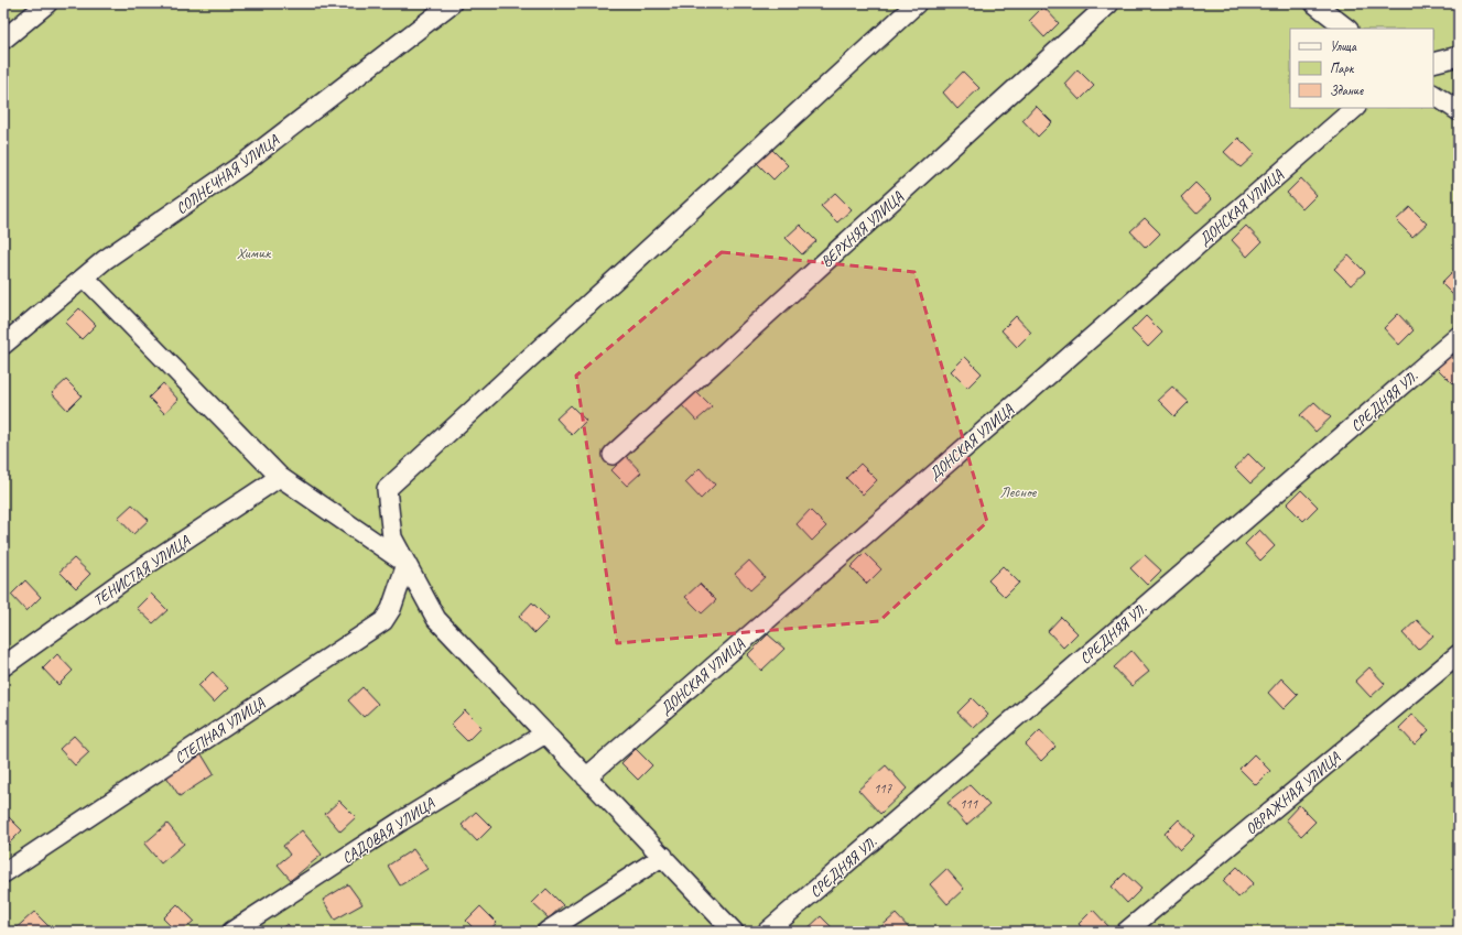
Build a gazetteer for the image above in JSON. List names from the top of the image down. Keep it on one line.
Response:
{"streets":{"street":["СОЛНЕЧНАЯ УЛИЦА","ДОНСКАЯ УЛИЦА","ВЕРХНЯЯ УЛИЦА","СРЕДНЯЯ УЛ.","ТЕНИСТАЯ УЛИЦА","СТЕПНАЯ УЛИЦА","ОВРАЖНАЯ УЛИЦА","САДОВАЯ УЛИЦА"]},"parks":["Химик","Лесное"],"house_numbers":["117","111"],"legend":["Улица","Парк","Здание"]}
